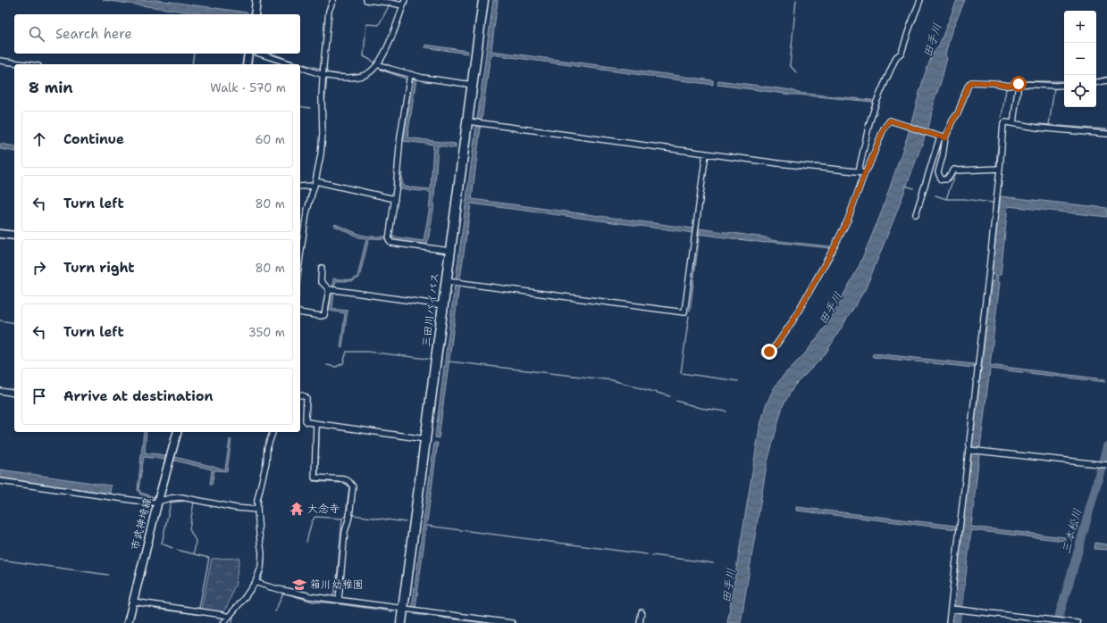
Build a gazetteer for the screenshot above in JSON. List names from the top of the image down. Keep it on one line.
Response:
{"streets":{"highway":["三田川バイパス"],"main road":["市武神埼線"]},"water":["田手川","三本松川"],"places":{"temple":["大念寺"],"school or university":["箱川幼稚園"]},"page":{"map_buttons":["+","−"],"search":"Search here","heading":["8 min","Walk · 570 m"],"list":[["Continue","60 m"],["Turn left","80 m"],["Turn right","80 m"],["Turn left","350 m"],"Arrive at destination"]}}
